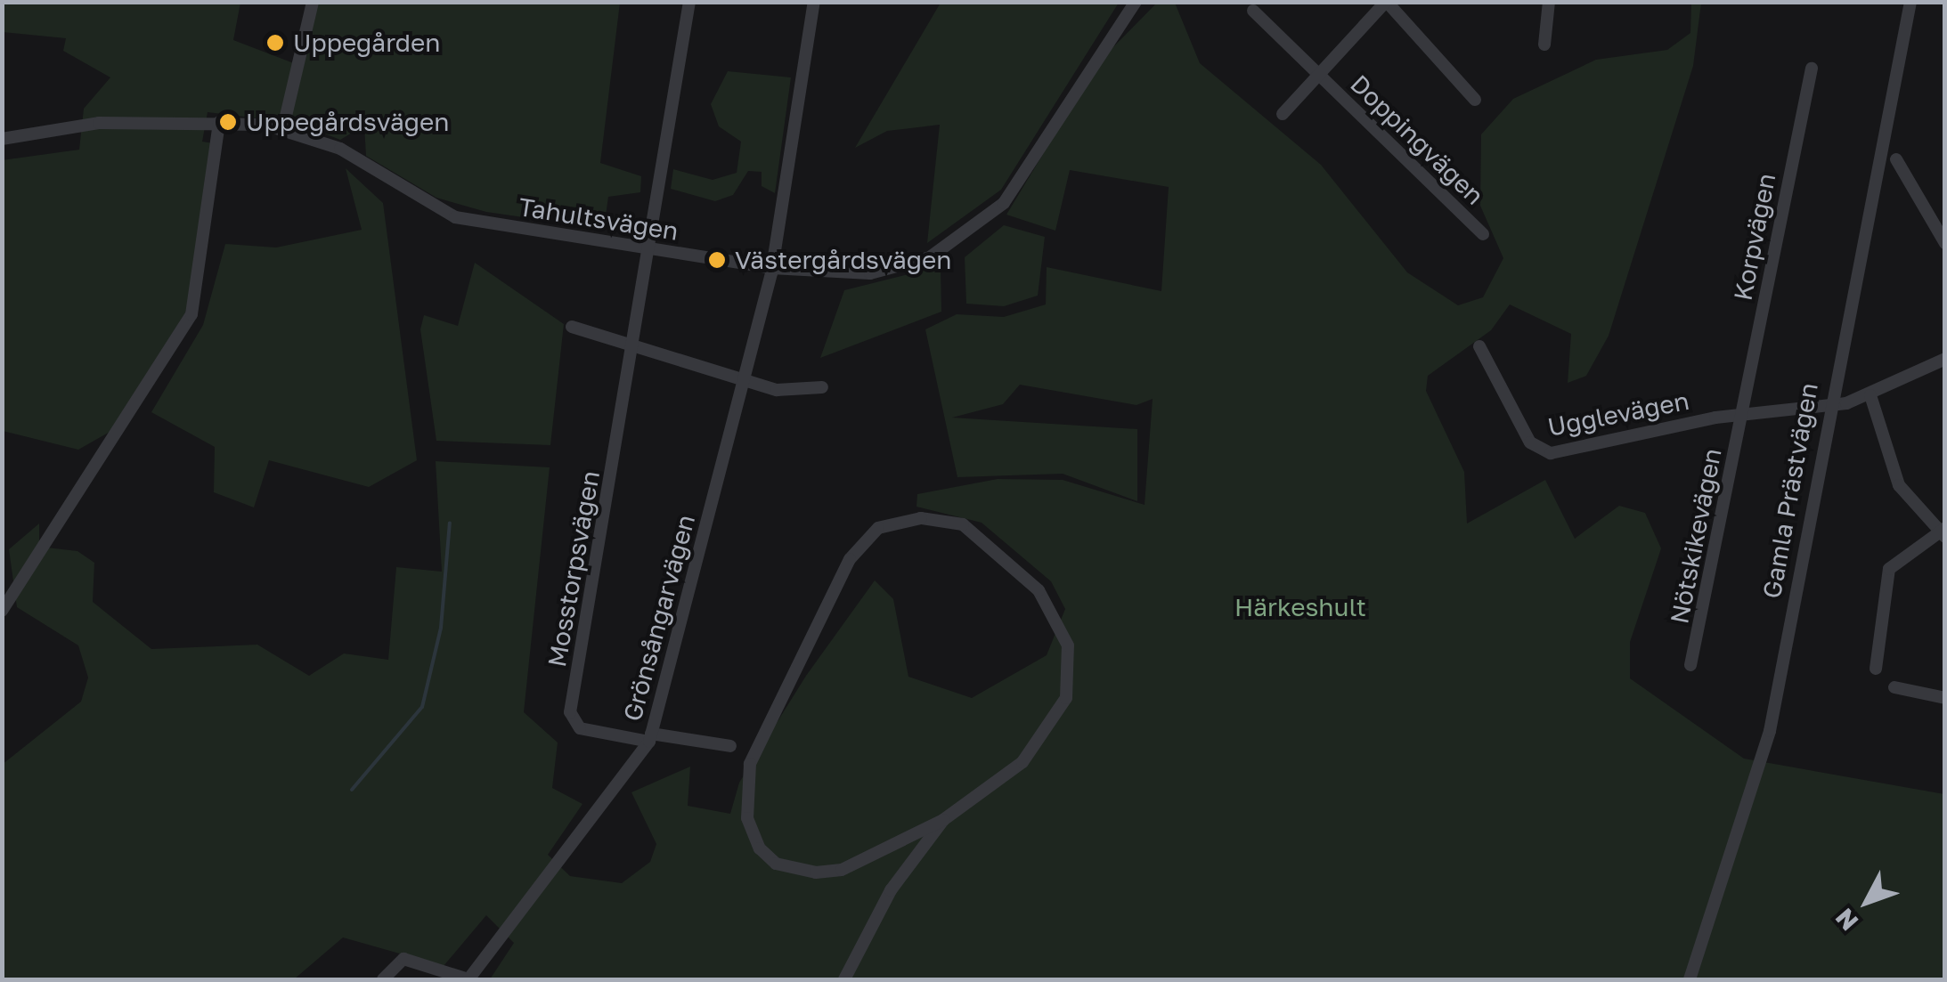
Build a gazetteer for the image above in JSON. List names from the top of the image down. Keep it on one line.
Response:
{"streets":{"street":["Doppingvägen","Tahultsvägen","Korpvägen","Ugglevägen","Gamla Prästvägen","Nötskikevägen","Mosstorpsvägen","Grönsångarvägen"]},"crossings":[["Tahultsvägen","Mosstorpsvägen"],["Tahultsvägen","Grönsångarvägen"],["Korpvägen","Ugglevägen"],["Korpvägen","Nötskikevägen"],["Ugglevägen","Gamla Prästvägen"],["Ugglevägen","Nötskikevägen"],["Mosstorpsvägen","Grönsångarvägen"]],"parks":["Härkeshult"],"places":["Uppegården","Uppegårdsvägen","Västergårdsvägen"],"north":"bottom left"}
